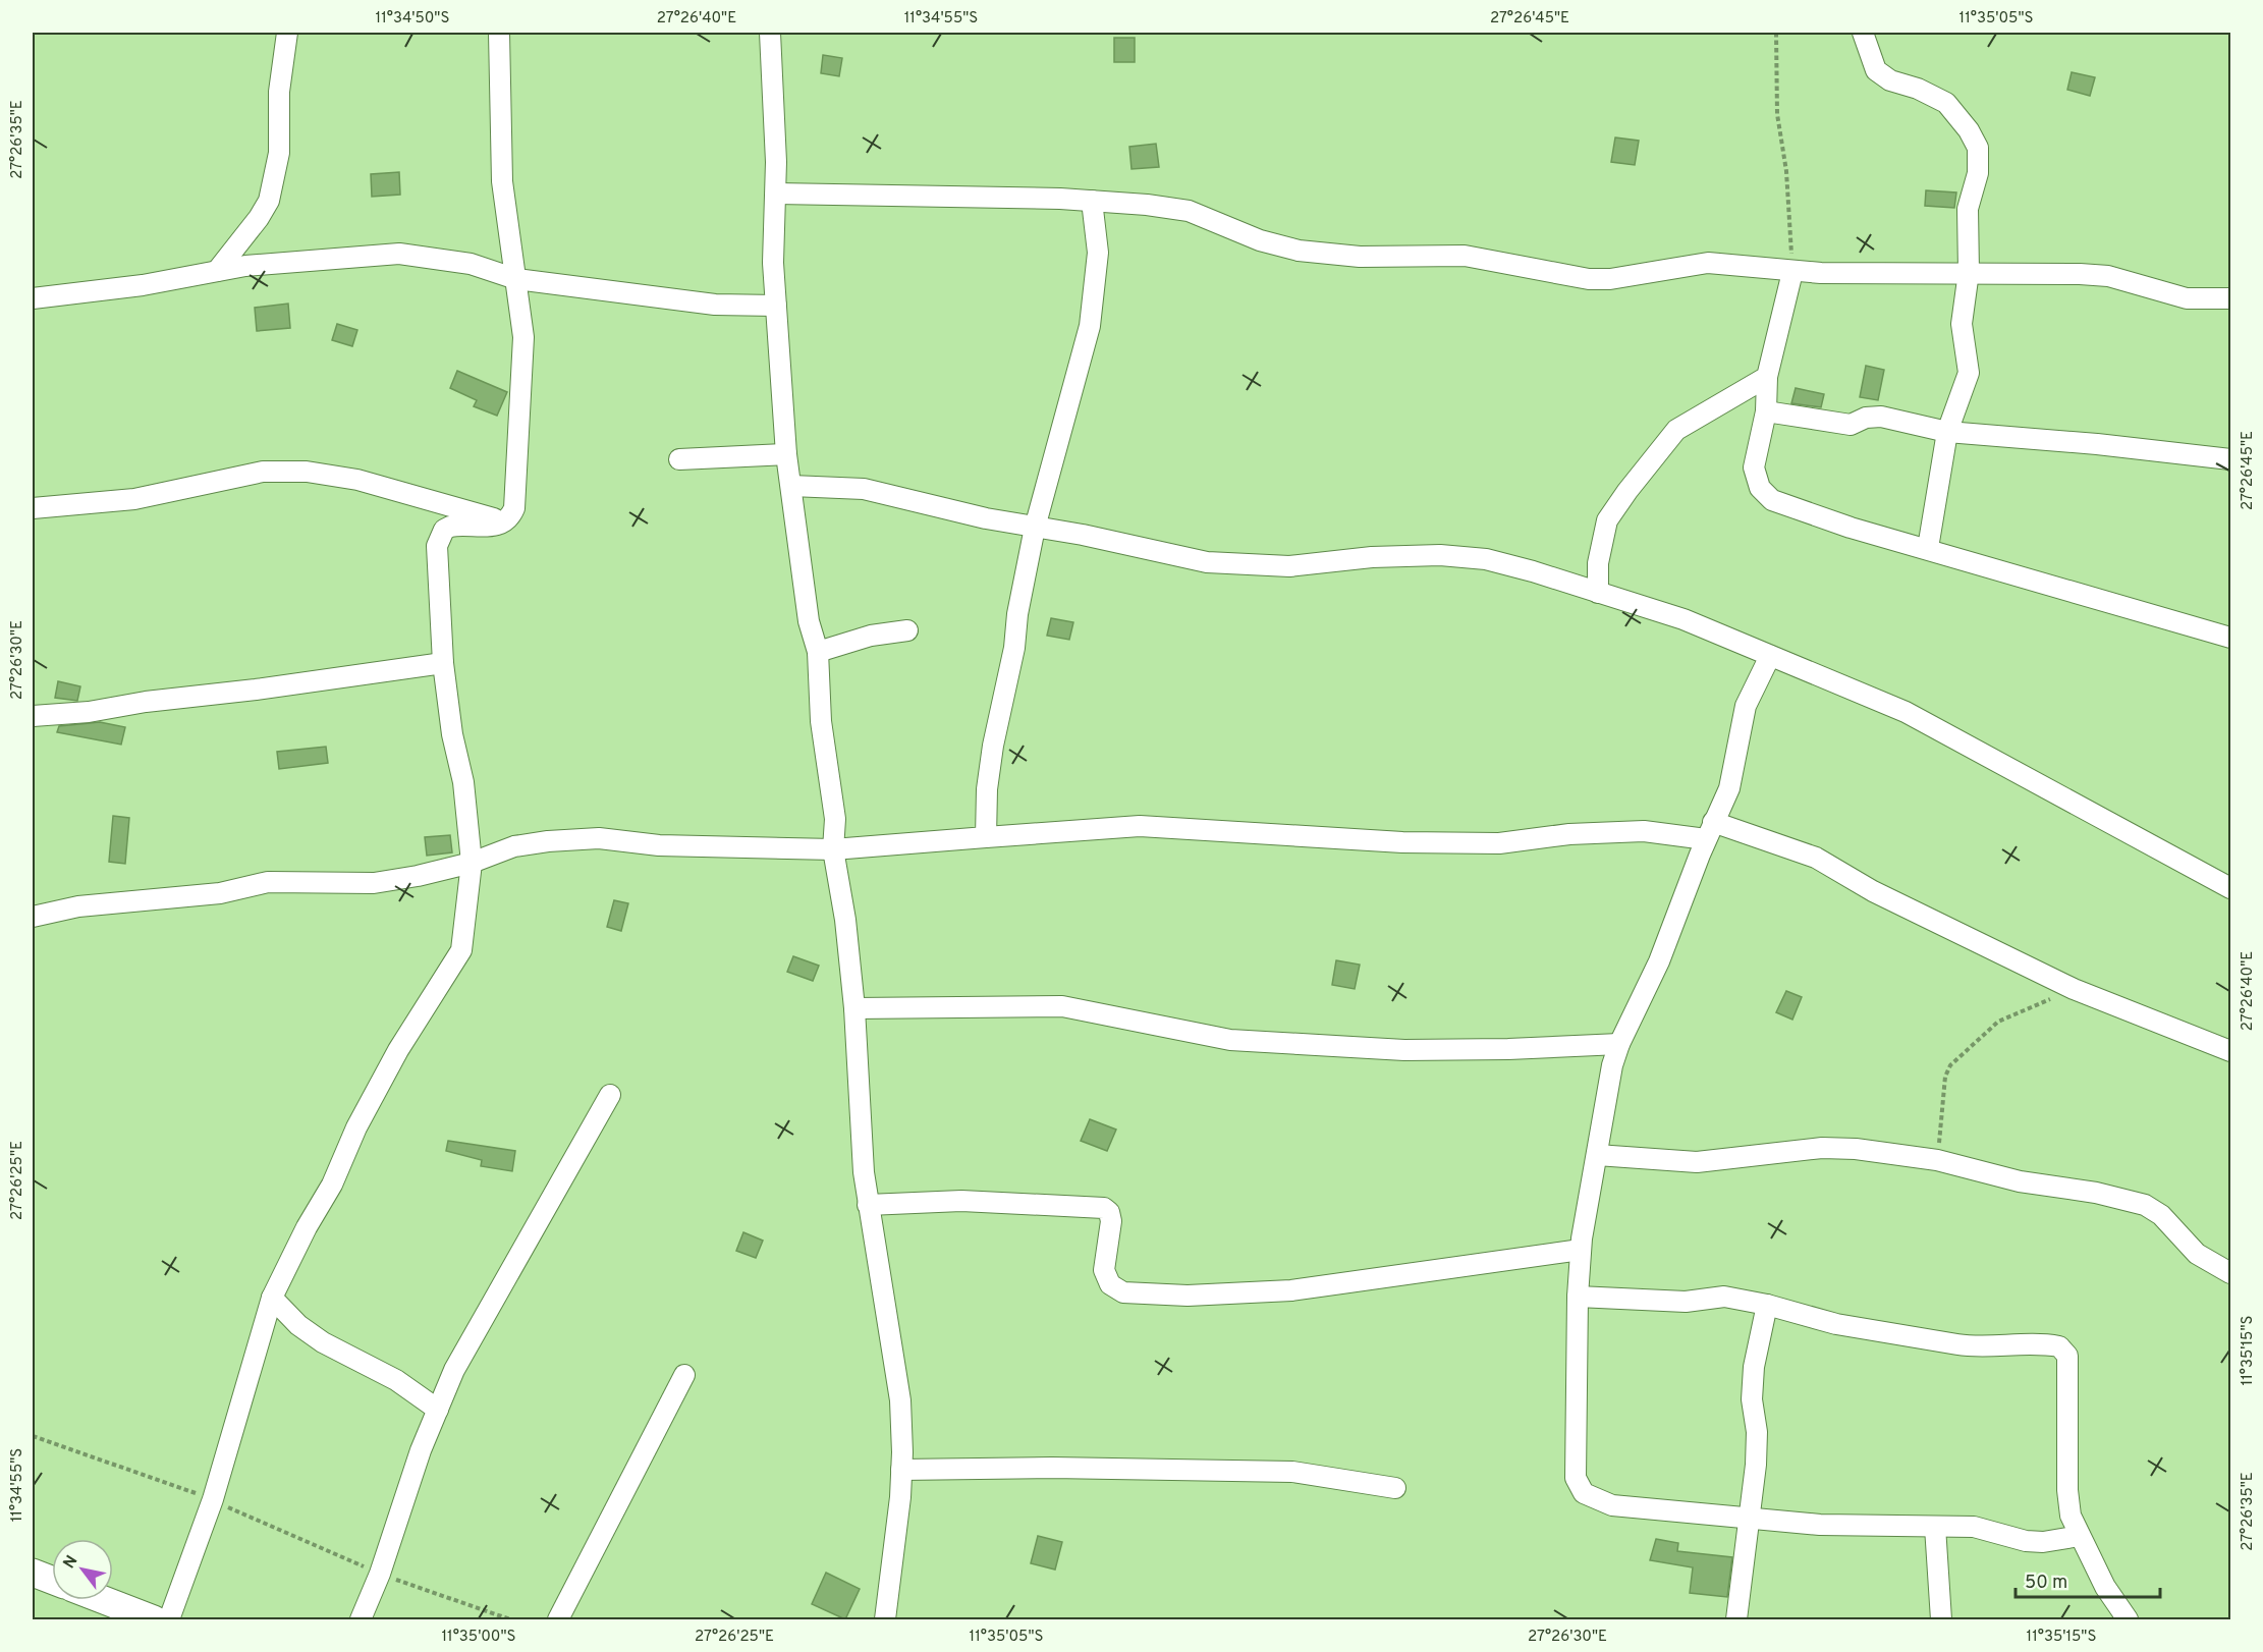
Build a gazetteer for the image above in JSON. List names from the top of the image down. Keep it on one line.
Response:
{"scale_bar":"50 m","north":"top left","coordinates":["11°34'50\"S","27°26'40\"E","11°34'55\"S","27°26'45\"E","11°35'05\"S","27°26'35\"E","27°26'30\"E","27°26'25\"E","11°35'15\"S","11°35'00\"S"]}
